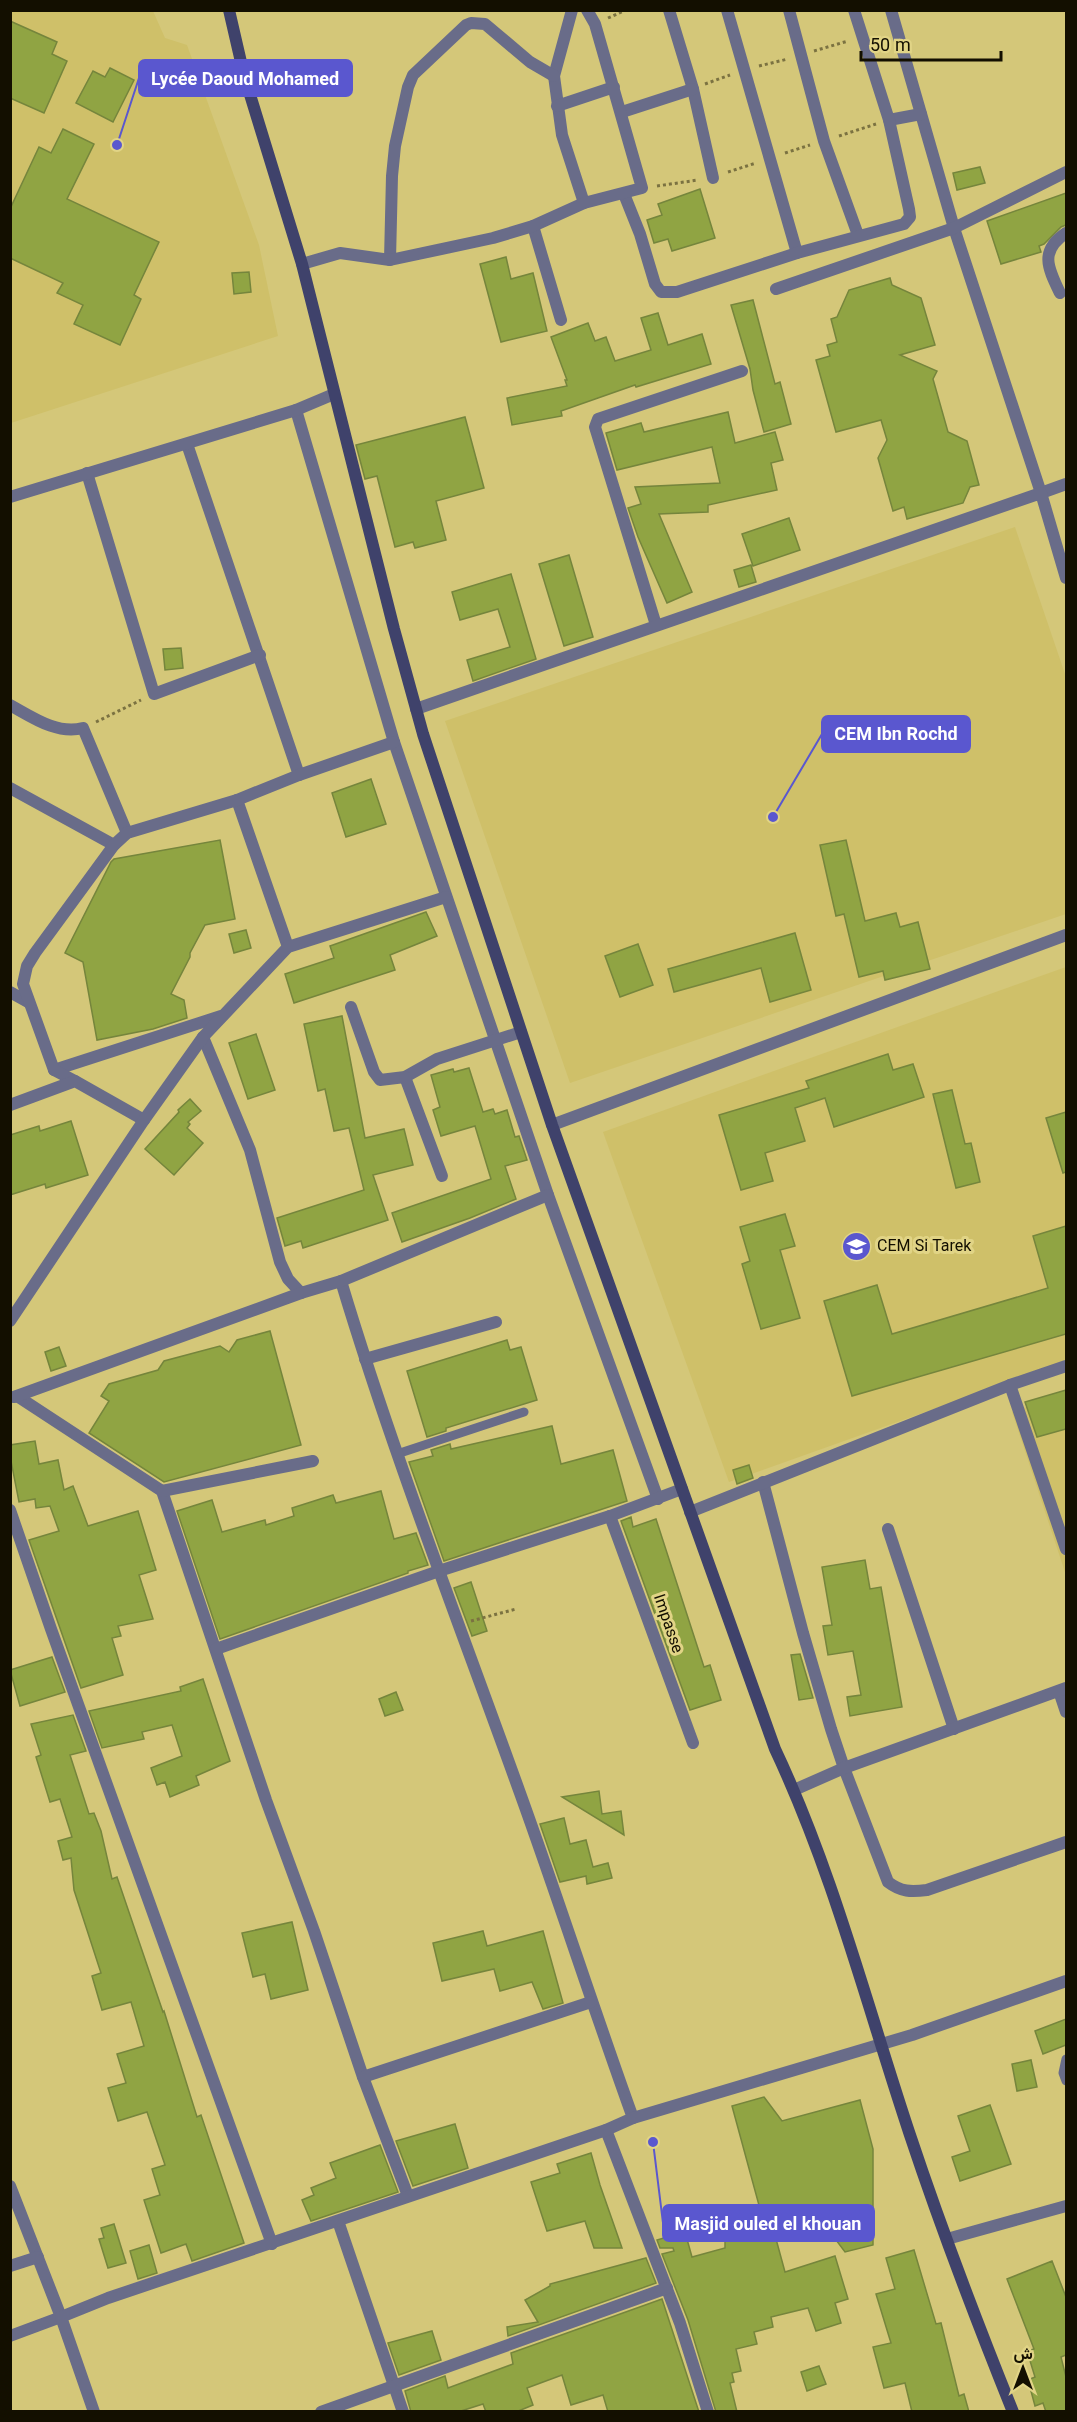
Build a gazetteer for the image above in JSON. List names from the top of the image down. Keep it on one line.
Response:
{"streets":{"street":["Impasse"]},"places":{"other":["Lycée Daoud Mohamed","CEM Ibn Rochd","Masjid ouled el khouan"],"school or university":["CEM Si Tarek"]},"scale_bar":"50 m","north":"top"}
